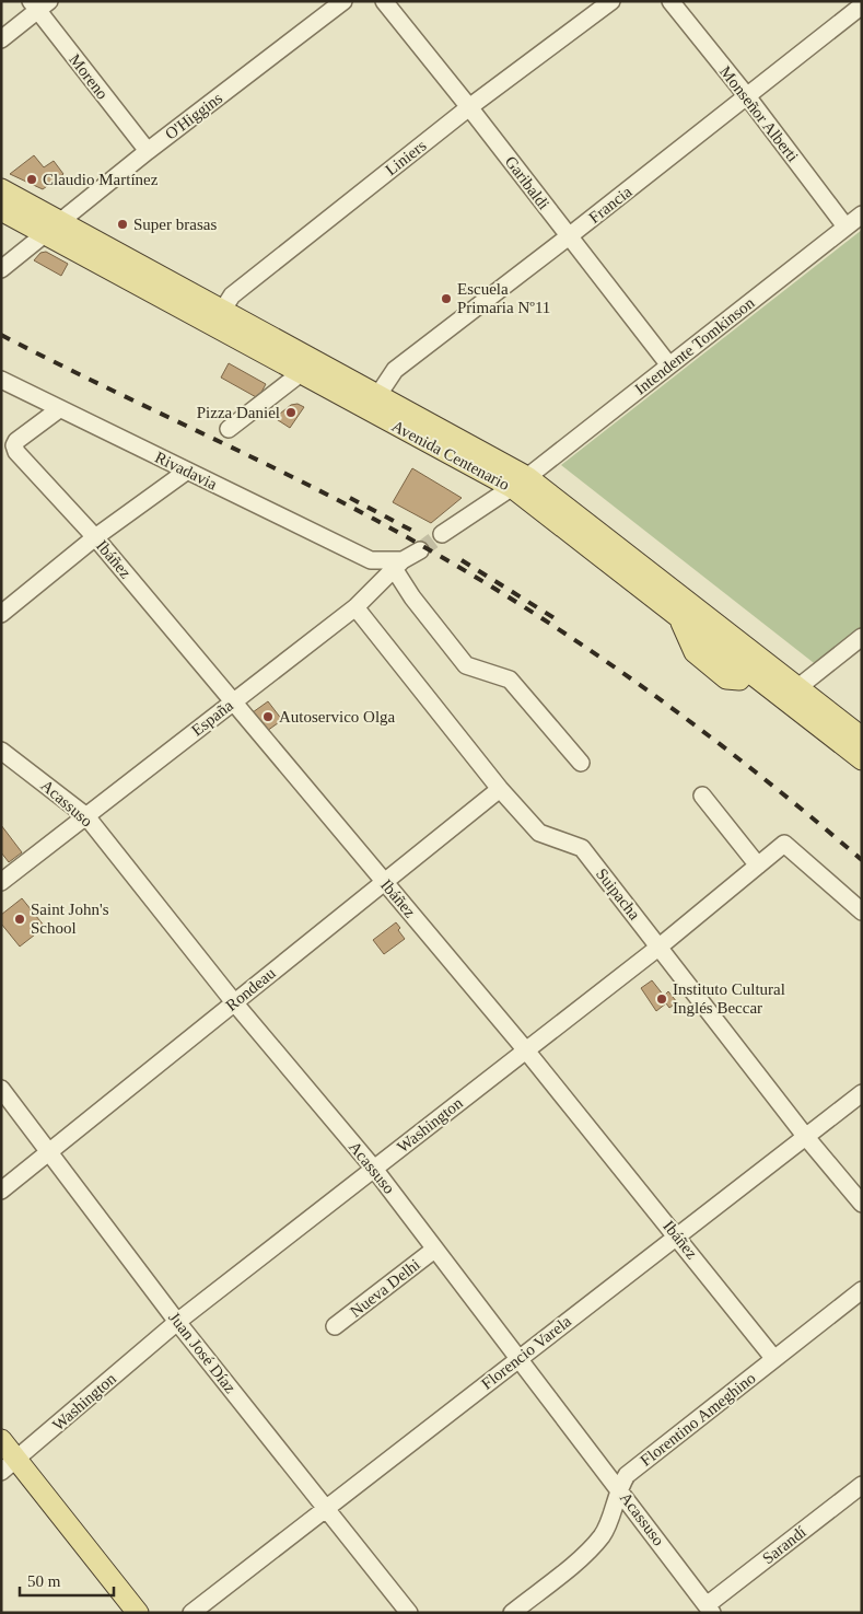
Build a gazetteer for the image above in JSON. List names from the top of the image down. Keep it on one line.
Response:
{"streets":{"main road":["Avenida Centenario"],"street":["Moreno","Monseñor Alberti","O'Higgins","Liniers","Garibaldi","Francia","Intendente Tomkinson","Rivadavia","Ibáñez","España","Acassuso","Suipacha","Rondeau","Washington","Nueva Delhi","Juan José Díaz","Florencio Varela","Florentino Ameghino","Sarandí"]},"crossings":[["Moreno","O'Higgins"],["Monseñor Alberti","Francia"],["Monseñor Alberti","Intendente Tomkinson"],["O'Higgins","Avenida Centenario"],["Liniers","Garibaldi"],["Liniers","Avenida Centenario"],["Garibaldi","Francia"],["Garibaldi","Intendente Tomkinson"],["Francia","Avenida Centenario"],["Intendente Tomkinson","Avenida Centenario"],["Rivadavia","Ibáñez"],["Rivadavia","España"],["Ibáñez","España"],["Ibáñez","Rondeau"],["Ibáñez","Washington"],["Ibáñez","Florencio Varela"],["Ibáñez","Florentino Ameghino"],["España","Acassuso"],["España","Suipacha"],["Acassuso","Rondeau"],["Acassuso","Washington"],["Acassuso","Nueva Delhi"],["Acassuso","Florencio Varela"],["Acassuso","Florentino Ameghino"],["Acassuso","Sarandí"],["Suipacha","Rondeau"],["Suipacha","Washington"],["Suipacha","Florencio Varela"],["Rondeau","Juan José Díaz"],["Washington","Juan José Díaz"],["Juan José Díaz","Florencio Varela"]],"places":["Claudio Martínez","Super brasas","Escuela Primaria Nº11","Pizza Daniel","Autoservico Olga","Saint John's School","Instituto Cultural Inglés Beccar"],"scale_bar":"50 m"}
